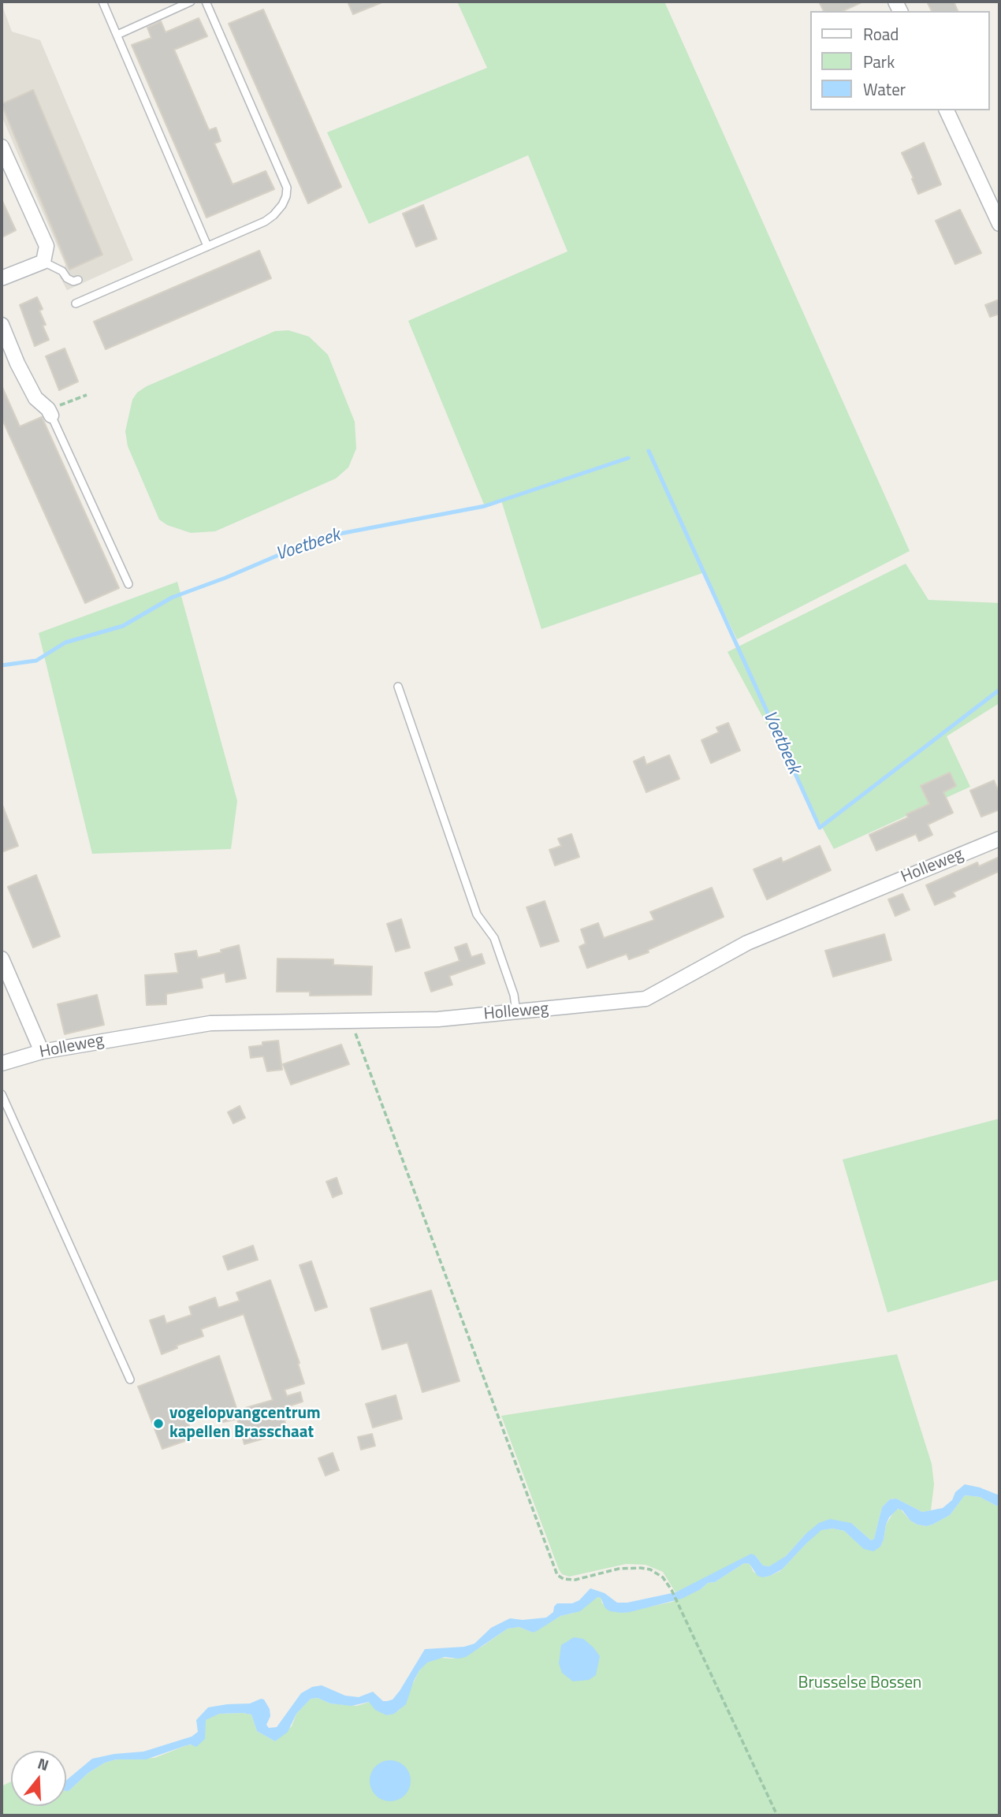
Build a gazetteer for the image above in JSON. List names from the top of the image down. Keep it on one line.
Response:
{"streets":{"street":["Holleweg"]},"water":["Voetbeek"],"parks":["Brusselse Bossen"],"places":["vogelopvangcentrum kapellen Brasschaat"],"legend":["Road","Park","Water"],"north":"top"}
